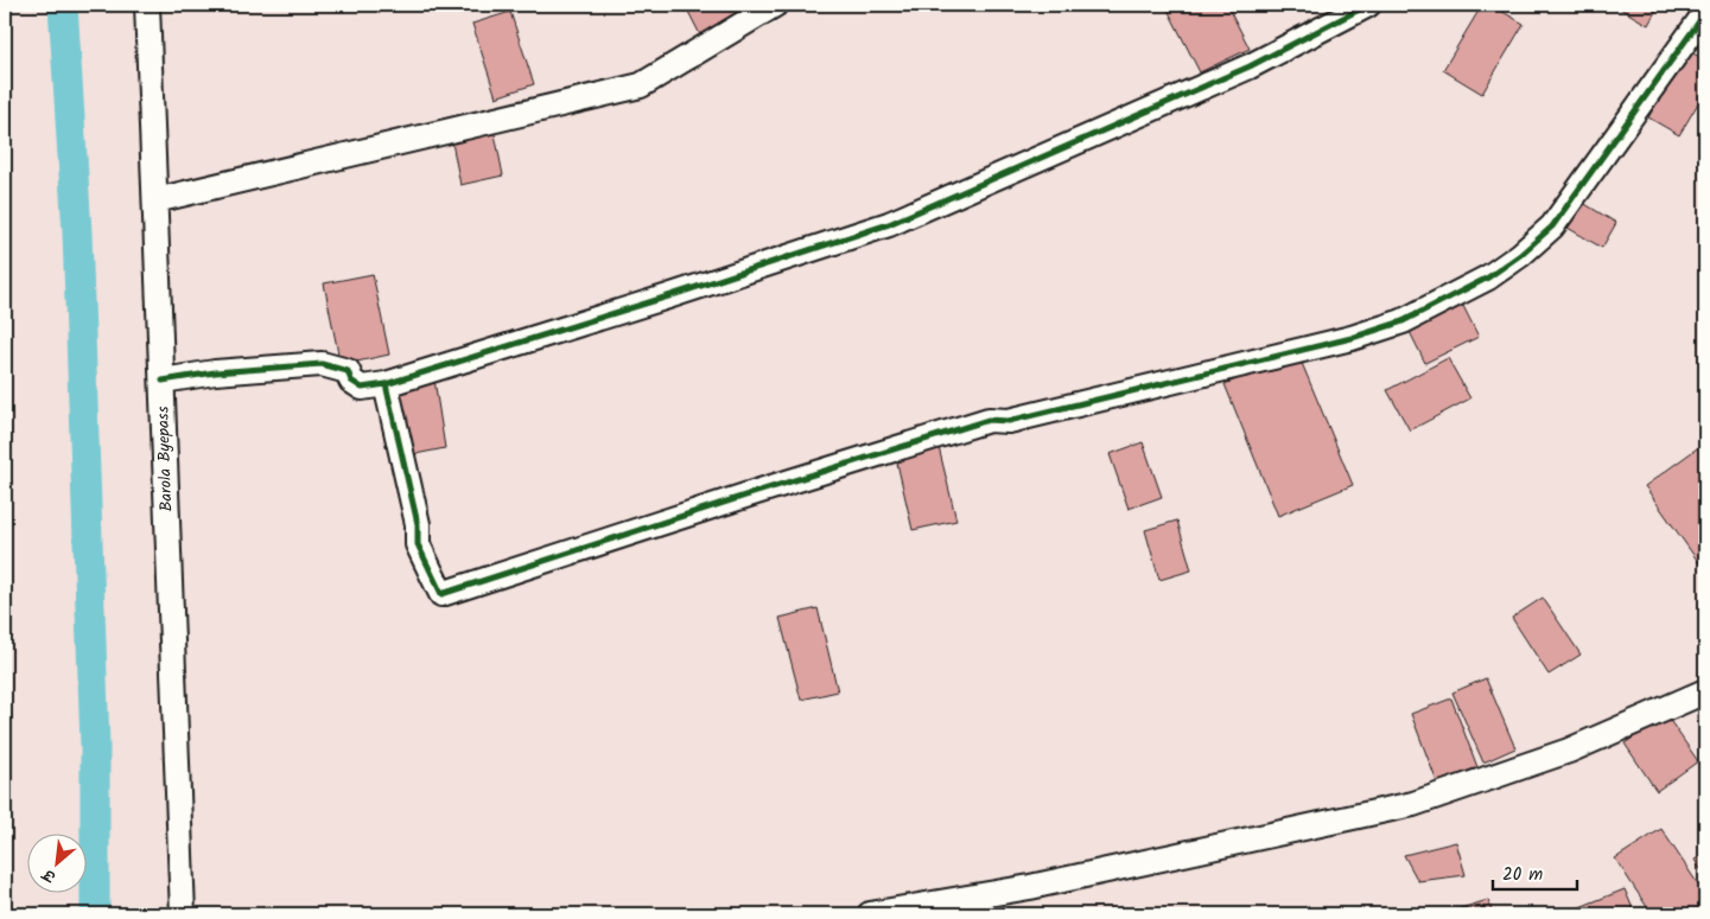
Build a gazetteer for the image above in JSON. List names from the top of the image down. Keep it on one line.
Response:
{"streets":{"street":["Barola Byepass"]},"scale_bar":"20 m","north":"bottom left"}
